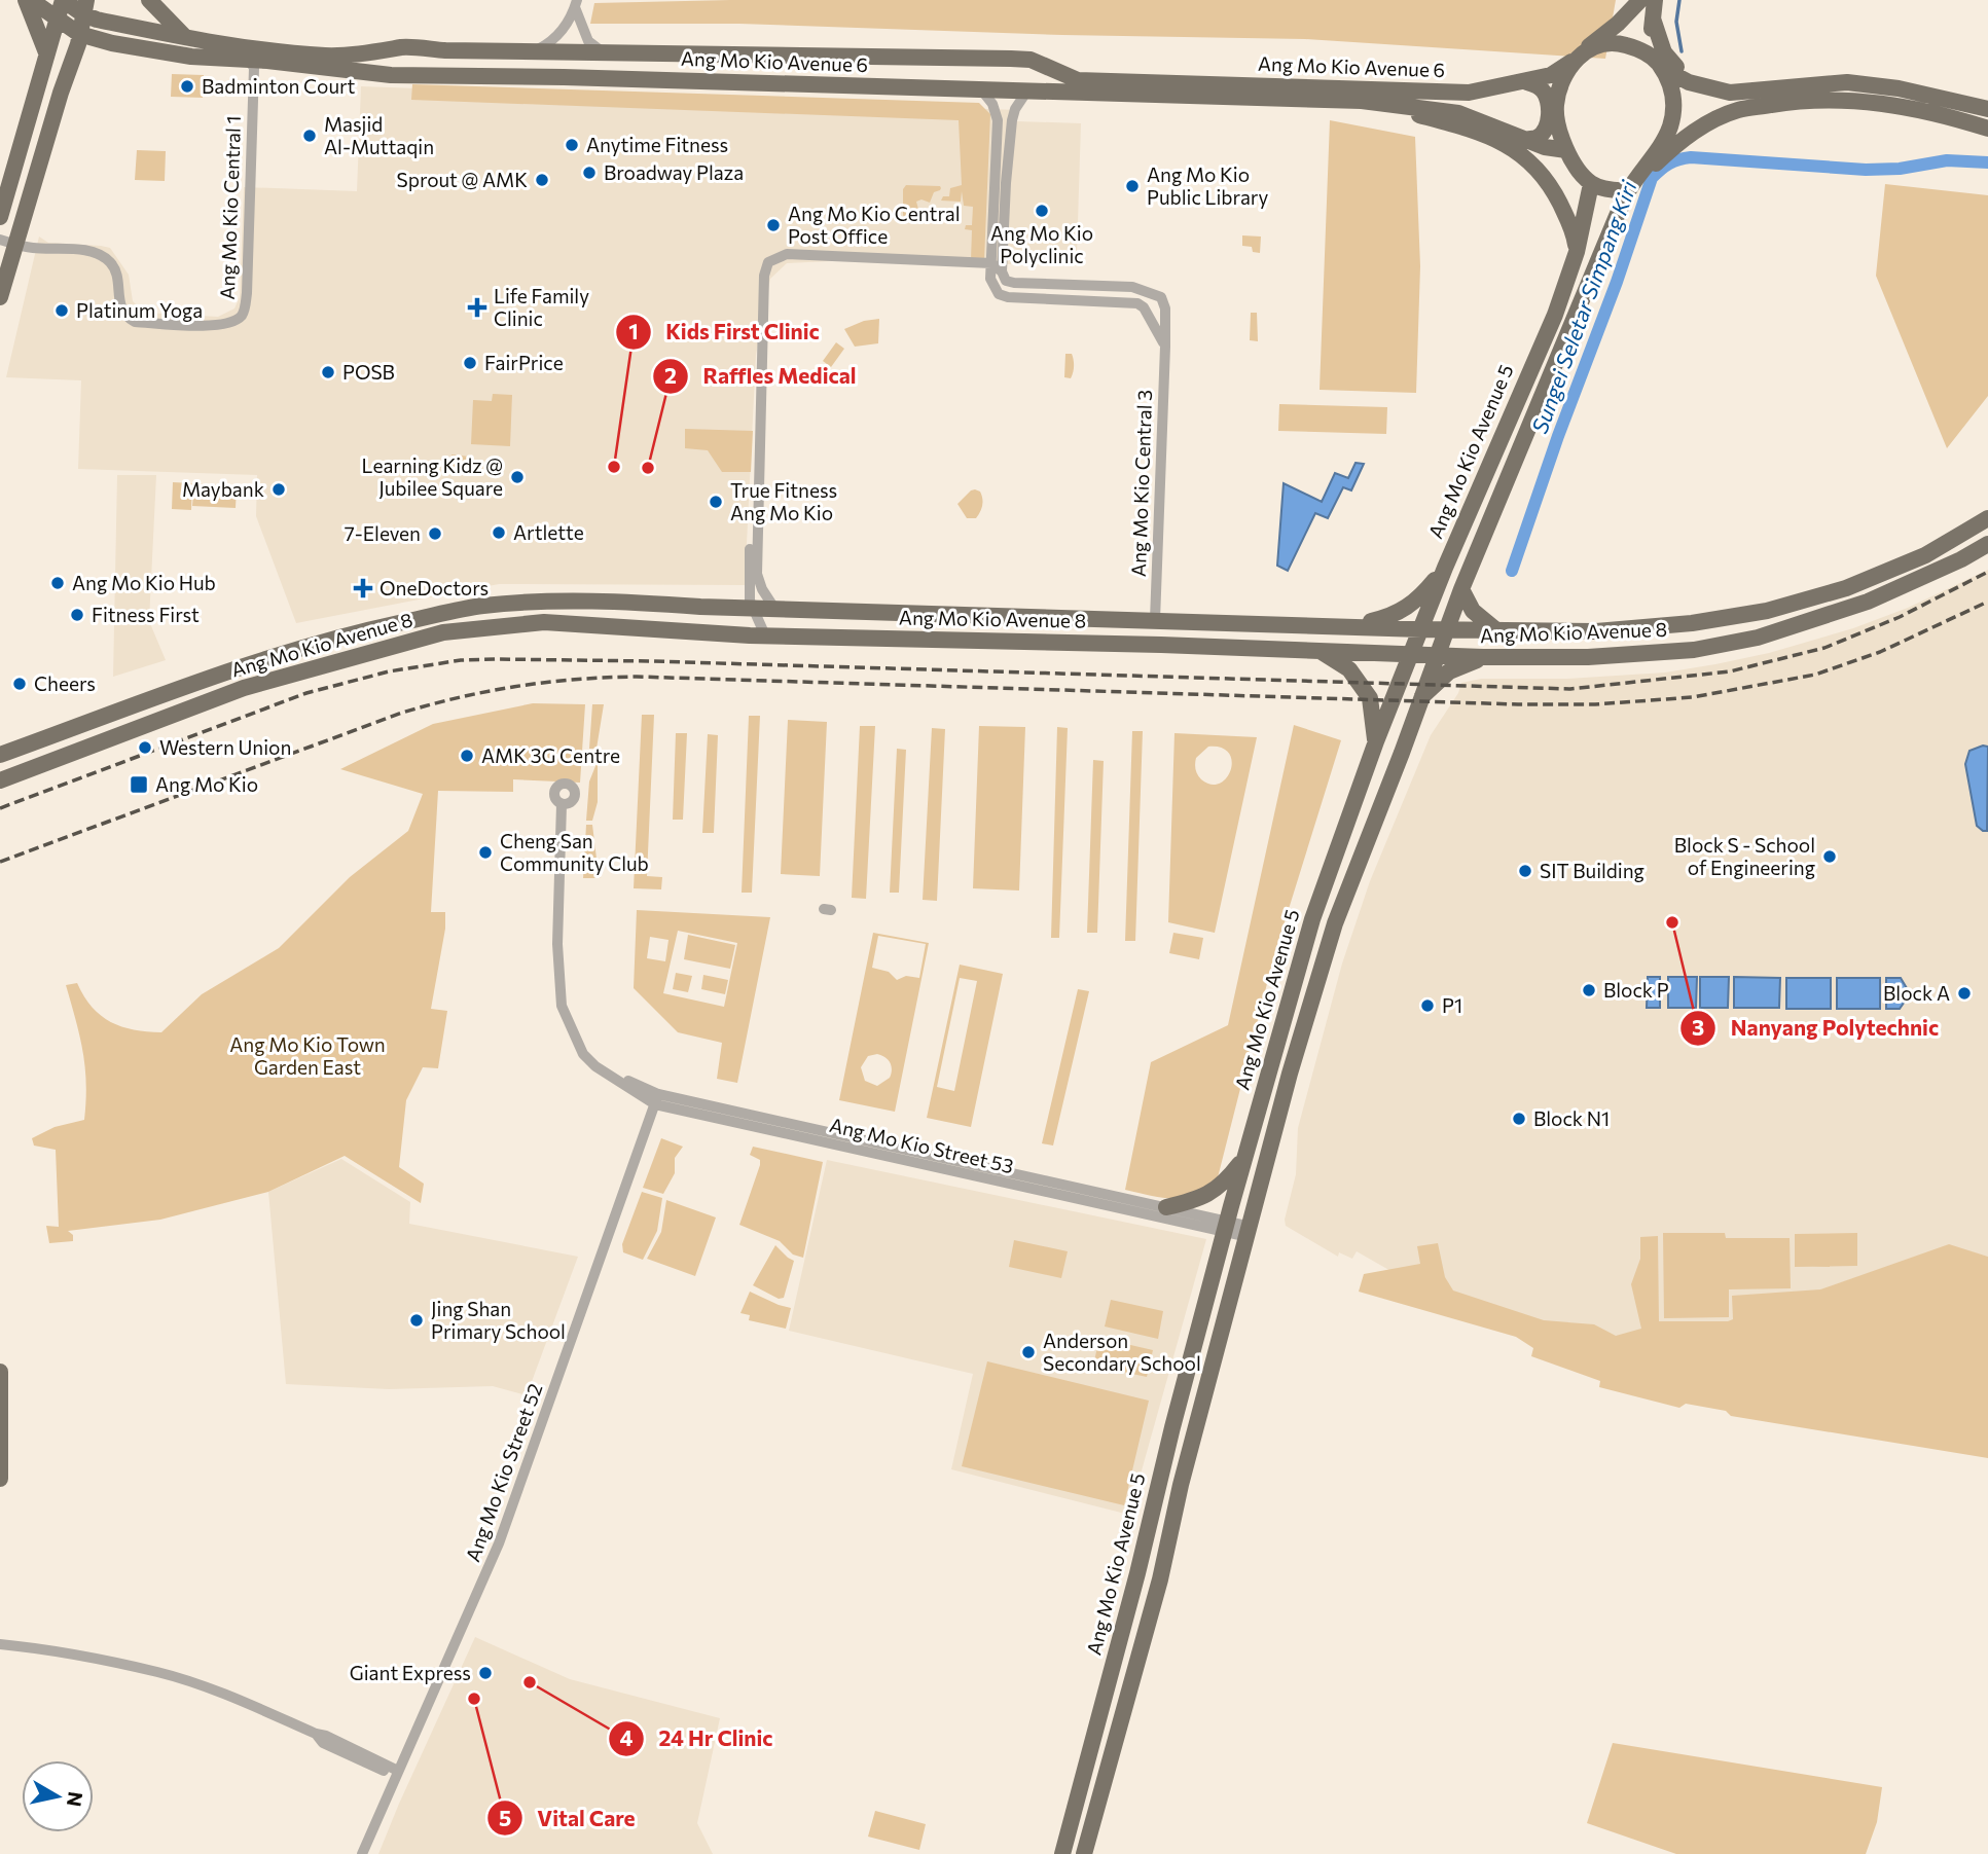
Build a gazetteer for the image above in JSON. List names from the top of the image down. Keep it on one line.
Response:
{"streets":{"main road":["Ang Mo Kio Avenue 6","Ang Mo Kio Avenue 5","Ang Mo Kio Avenue 8"],"street":["Ang Mo Kio Central 1","Ang Mo Kio Central 3","Ang Mo Kio Street 53","Ang Mo Kio Street 52"]},"crossings":[["Ang Mo Kio Avenue 6","Ang Mo Kio Central 1"],["Ang Mo Kio Avenue 6","Ang Mo Kio Avenue 5"],["Ang Mo Kio Avenue 5","Ang Mo Kio Avenue 8"],["Ang Mo Kio Avenue 5","Ang Mo Kio Street 53"],["Ang Mo Kio Central 3","Ang Mo Kio Avenue 8"],["Ang Mo Kio Street 53","Ang Mo Kio Street 52"]],"water":["Sungei Seletar Simpang Kiri"],"parks":["Ang Mo Kio Town Garden East"],"places":{"other":["Badminton Court","Masjid Al-Muttaqin","Anytime Fitness","Broadway Plaza","Sprout @ AMK","Ang Mo Kio Public Library","Ang Mo Kio Polyclinic","Ang Mo Kio Central Post Office","Platinum Yoga","FairPrice","POSB","Kids First Clinic","Raffles Medical","Learning Kidz @ Jubilee Square","Maybank","True Fitness Ang Mo Kio","Artlette","7-Eleven","Ang Mo Kio Hub","Fitness First","Cheers","Western Union","AMK 3G Centre","Cheng San Community Club","Block S - School of Engineering","SIT Building","Nanyang Polytechnic","Block P","Block A","P1","Block N1","Jing Shan Primary School","Anderson Secondary School","Giant Express","24 Hr Clinic","Vital Care"],"health":["Life Family Clinic","OneDoctors"],"transit":["Ang Mo Kio"]},"north":"right"}
